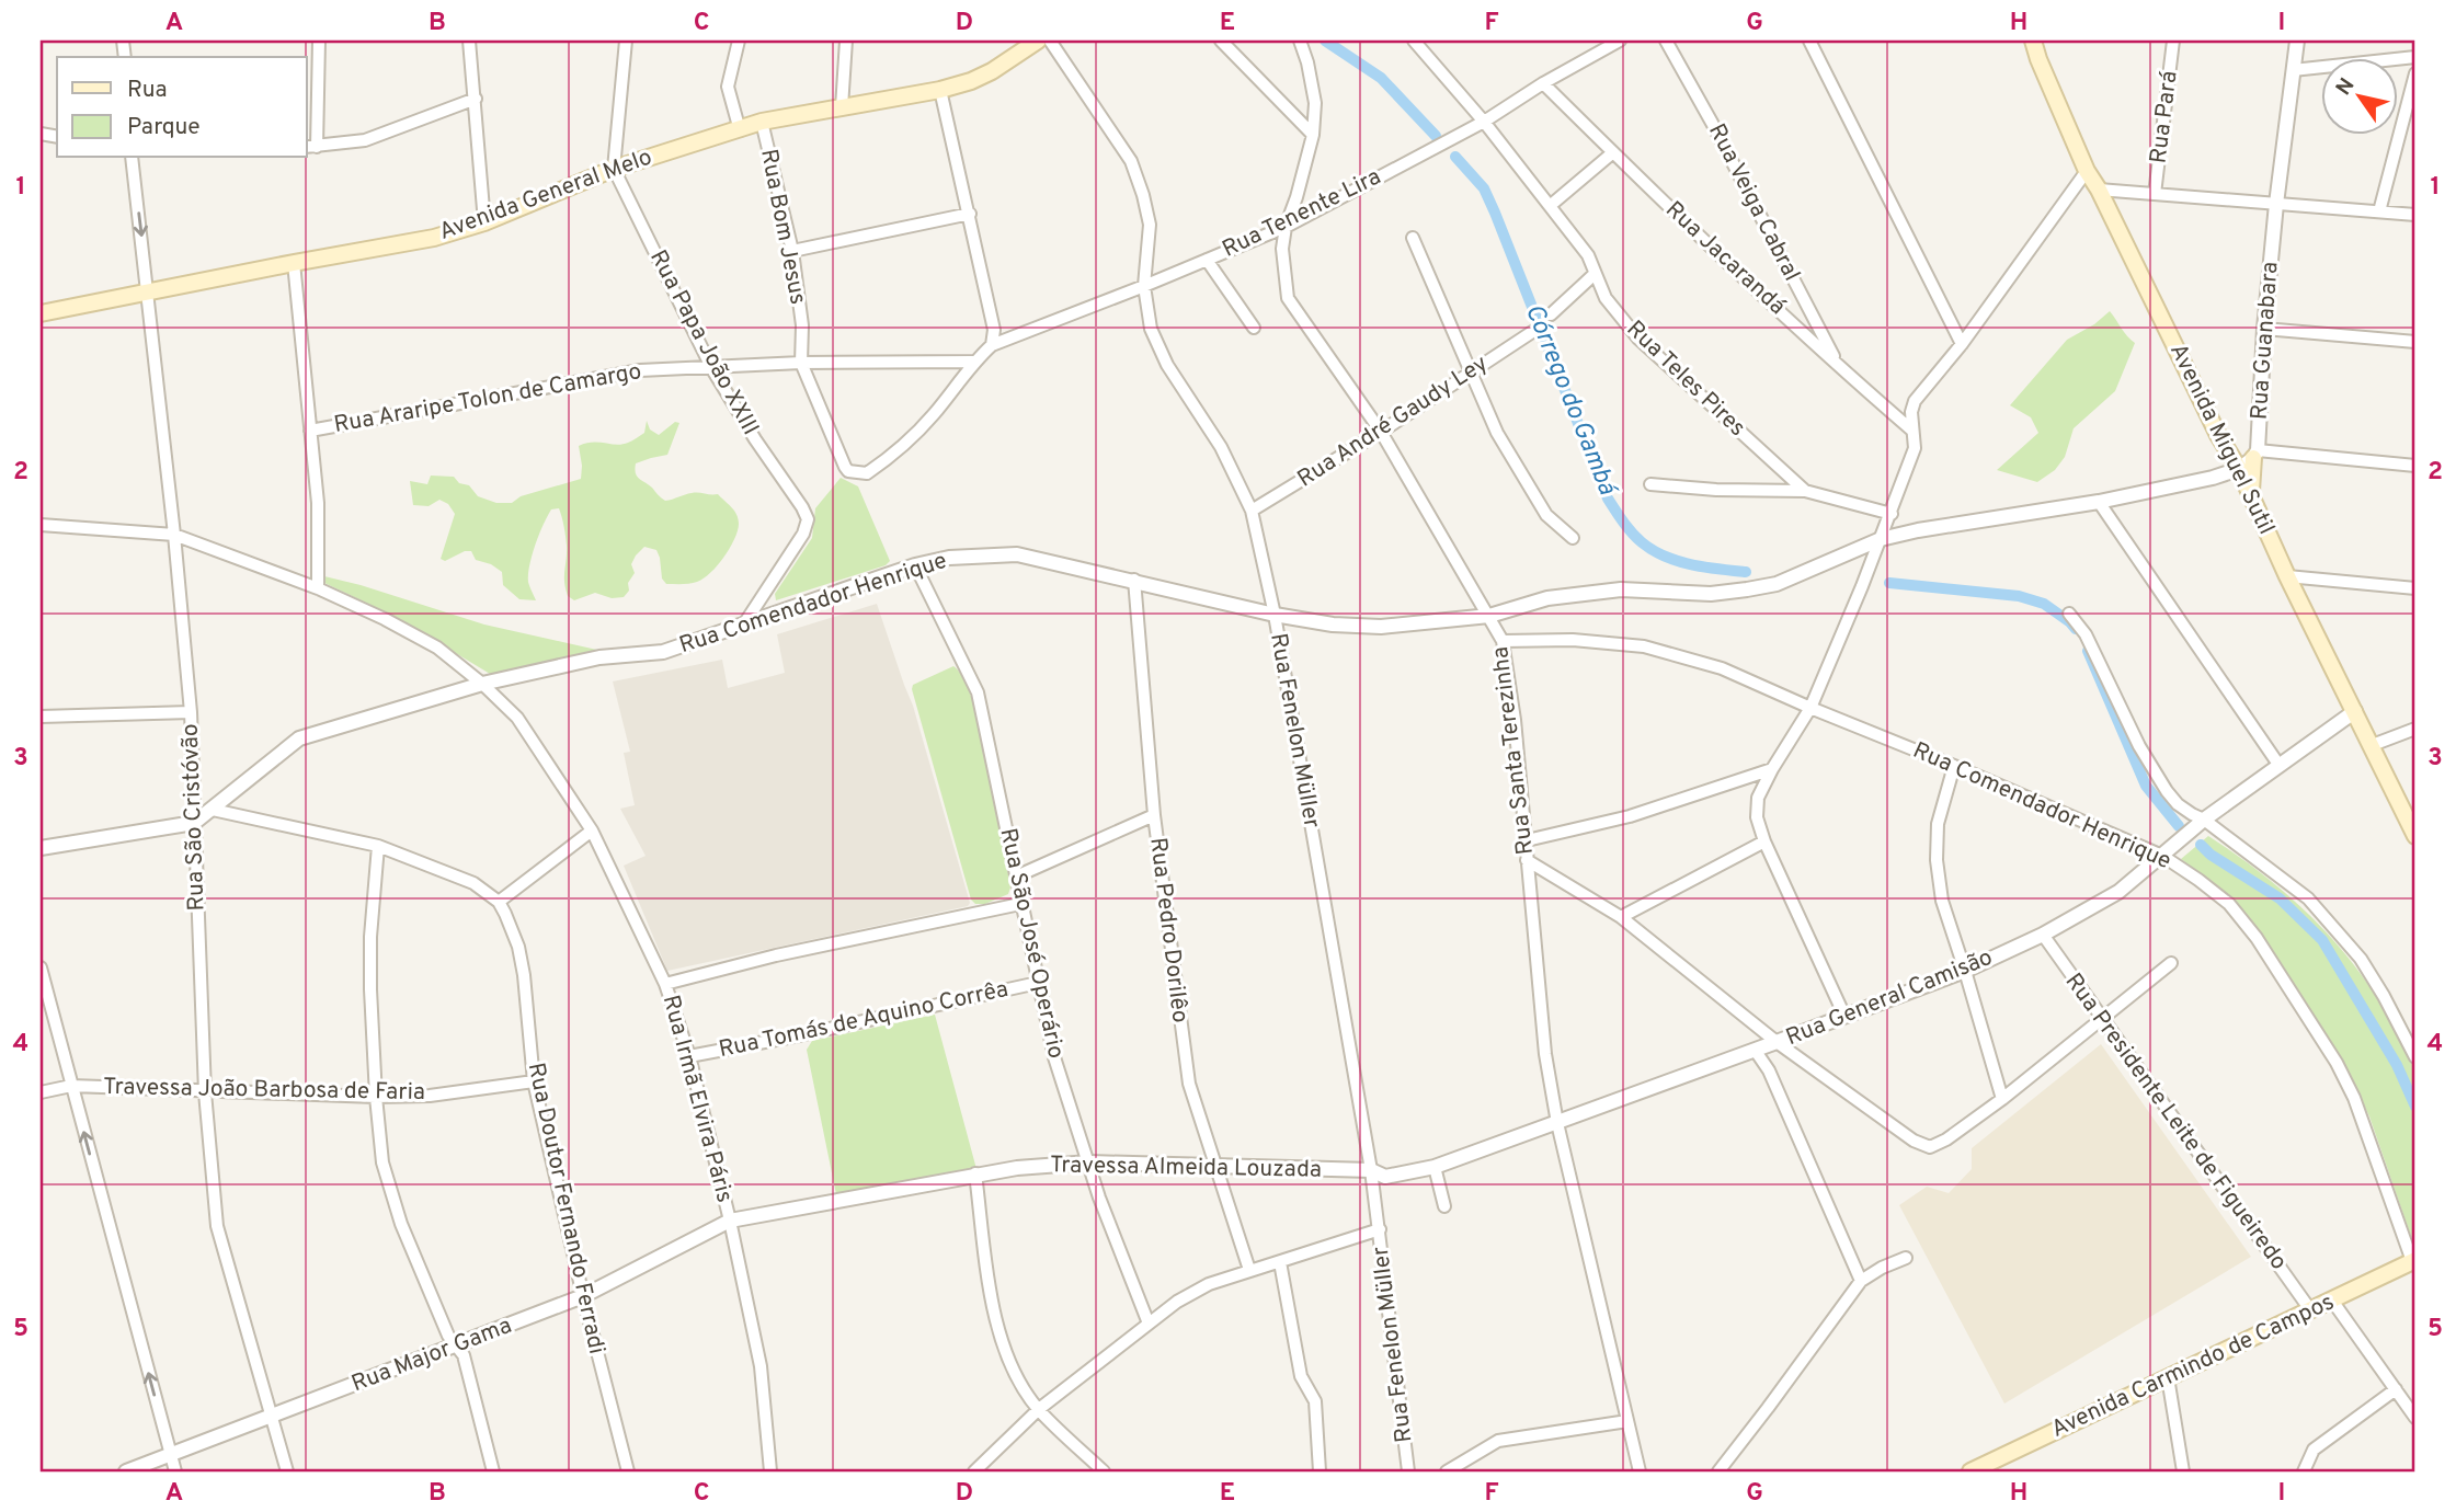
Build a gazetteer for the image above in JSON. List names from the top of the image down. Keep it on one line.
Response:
{"streets":{"main road":["Avenida General Melo","Avenida Miguel Sutil","Avenida Carmindo de Campos"],"street":["Rua Pará","Rua Veiga Cabral","Rua Tenente Lira","Rua Bom Jesus","Rua Jacarandá","Rua Guanabara","Rua Papa João XXIII","Rua Teles Pires","Rua Araripe Tolon de Camargo","Rua André Gaudy Ley","Rua Comendador Henrique","Rua Fenelon Müller","Rua Santa Terezinha","Rua São Cristóvão","Rua Pedro Dorilêo","Rua São José Operário","Rua General Camisão","Rua Tomás de Aquino Corrêa","Travessa João Barbosa de Faria","Rua Irmã Elvira Páris","Rua Presidente Leite de Figueiredo","Travessa Almeida Louzada","Rua Doutor Fernando Ferradi","Rua Major Gama"]},"crossings":[["Avenida General Melo","Rua Bom Jesus"],["Avenida General Melo","Rua Papa João XXIII"],["Avenida General Melo","Rua São Cristóvão"],["Rua Veiga Cabral","Rua Jacarandá"],["Rua Tenente Lira","Rua Bom Jesus"],["Rua Tenente Lira","Rua Jacarandá"],["Rua Tenente Lira","Rua Teles Pires"],["Rua Tenente Lira","Rua Araripe Tolon de Camargo"],["Rua Tenente Lira","Rua Fenelon Müller"],["Rua Tenente Lira","Rua Santa Terezinha"],["Rua Bom Jesus","Rua Araripe Tolon de Camargo"],["Rua Papa João XXIII","Rua Araripe Tolon de Camargo"],["Rua Papa João XXIII","Rua Comendador Henrique"],["Rua André Gaudy Ley","Rua Fenelon Müller"],["Rua André Gaudy Ley","Rua Santa Terezinha"],["Avenida Miguel Sutil","Rua General Camisão"],["Rua Comendador Henrique","Rua Fenelon Müller"],["Rua Comendador Henrique","Rua Santa Terezinha"],["Rua Comendador Henrique","Rua São Cristóvão"],["Rua Comendador Henrique","Rua Pedro Dorilêo"],["Rua Comendador Henrique","Rua São José Operário"],["Rua Comendador Henrique","Rua General Camisão"],["Rua Comendador Henrique","Rua Irmã Elvira Páris"],["Rua Comendador Henrique","Avenida Carmindo de Campos"],["Rua Fenelon Müller","Rua General Camisão"],["Rua Fenelon Müller","Travessa Almeida Louzada"],["Rua Santa Terezinha","Rua General Camisão"],["Rua São Cristóvão","Travessa João Barbosa de Faria"],["Rua São Cristóvão","Rua Major Gama"],["Rua Pedro Dorilêo","Travessa Almeida Louzada"],["Rua São José Operário","Rua Tomás de Aquino Corrêa"],["Rua São José Operário","Travessa Almeida Louzada"],["Rua General Camisão","Rua Presidente Leite de Figueiredo"],["Rua General Camisão","Travessa Almeida Louzada"],["Rua Tomás de Aquino Corrêa","Rua Irmã Elvira Páris"],["Travessa João Barbosa de Faria","Rua Doutor Fernando Ferradi"],["Rua Irmã Elvira Páris","Travessa Almeida Louzada"],["Rua Irmã Elvira Páris","Rua Major Gama"],["Rua Presidente Leite de Figueiredo","Avenida Carmindo de Campos"],["Travessa Almeida Louzada","Rua Major Gama"],["Rua Doutor Fernando Ferradi","Rua Major Gama"]],"water":["Córrego do Gambá"],"legend":["Rua","Parque"],"north":"top left","grid":{"columns":["A","B","C","D","E","F","G","H","I"],"rows":["1","2","3","4","5"]}}
